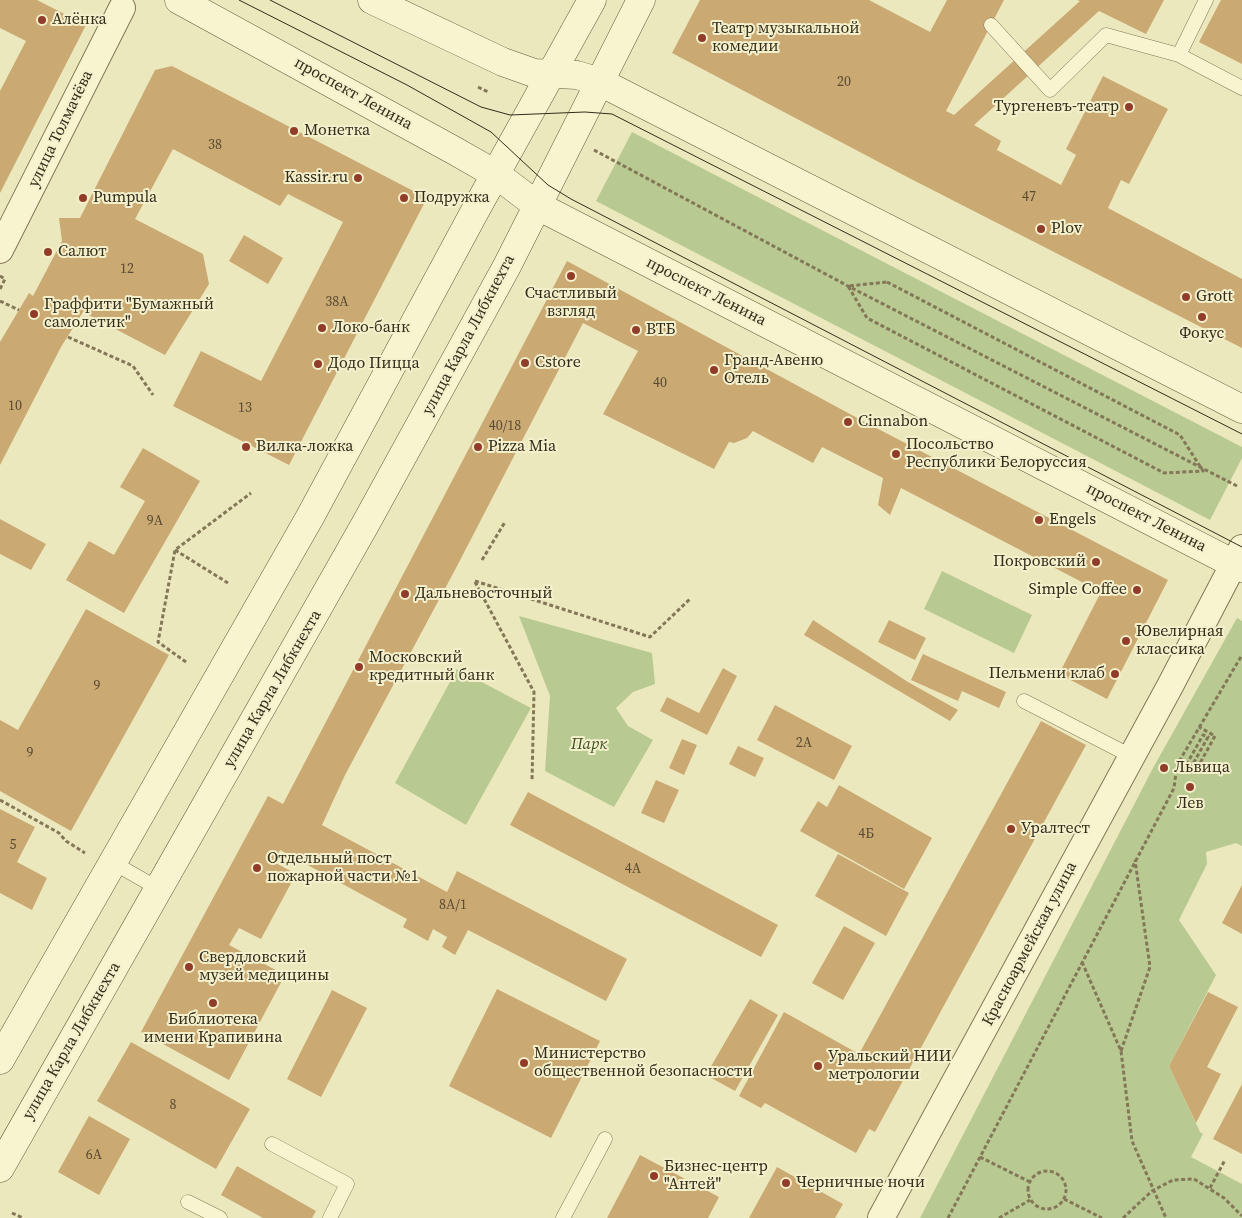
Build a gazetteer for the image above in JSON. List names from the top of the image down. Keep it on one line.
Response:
{"streets":{"main road":["проспект Ленина","улица Карла Либкнехта"],"street":["улица Толмачёва","Красноармейская улица"]},"crossings":[["проспект Ленина","улица Карла Либкнехта"],["проспект Ленина","Красноармейская улица"]],"parks":["Парк"],"places":["Алёнка","Театр музыкальной комедии","Тургеневъ-театр","Монетка","Kassir.ru","Pumpula","Подружка","Plov","Салют","Счастливый взгляд","Grott","Граффити \"Бумажный самолетик\"","Фокус","Локо-банк","ВТБ","Cstore","Додо Пицца","Гранд-Авеню Отель","Cinnabon","Вилка-ложка","Pizza Mia","Посольство Республики Белоруссия","Engels","Покровский","Simple Coffee","Дальневосточный","Ювелирная классика","Московский кредитный банк","Пельмени клаб","Львица","Лев","Уралтест","Отдельный пост пожарной части №1","Свердловский музей медицины","Библиотека имени Крапивина","Министерство общественной безопасности","Уральский НИИ метрологии","Бизнес-центр \"Антей\"","Черничные ночи"],"house_numbers":["20","38","47","12","38А","40","10","13","40/18","9А","9","2А","9","4Б","5","4А","8А/1","8","6А"]}
